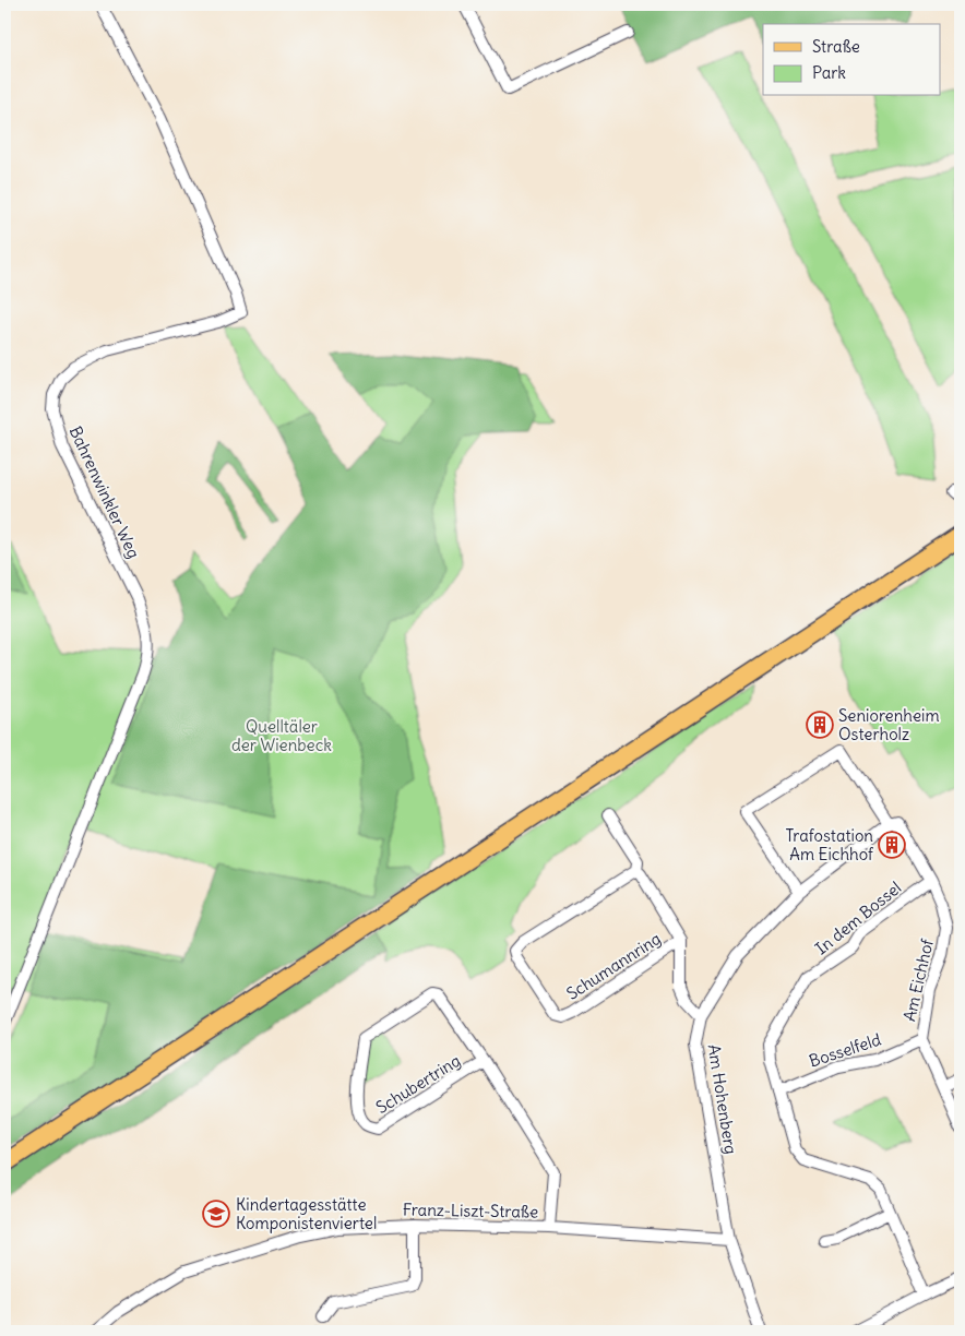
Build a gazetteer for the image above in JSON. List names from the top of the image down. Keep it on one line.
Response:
{"streets":{"street":["Bahrenwinkler Weg","In dem Bossel","Schumannring","Am Eichhof","Bosselfeld","Schubertring","Am Hohenberg","Franz-Liszt-Straße"]},"crossings":[["In dem Bossel","Am Eichhof"],["In dem Bossel","Bosselfeld"],["Schumannring","Am Hohenberg"],["Am Eichhof","Bosselfeld"],["Am Eichhof","Am Hohenberg"],["Schubertring","Franz-Liszt-Straße"],["Am Hohenberg","Franz-Liszt-Straße"]],"parks":["Quelltäler der Wienbeck"],"places":{"building":["Seniorenheim Osterholz","Trafostation Am Eichhof"],"school or university":["Kindertagesstätte Komponistenviertel"]},"legend":["Straße","Park"]}
